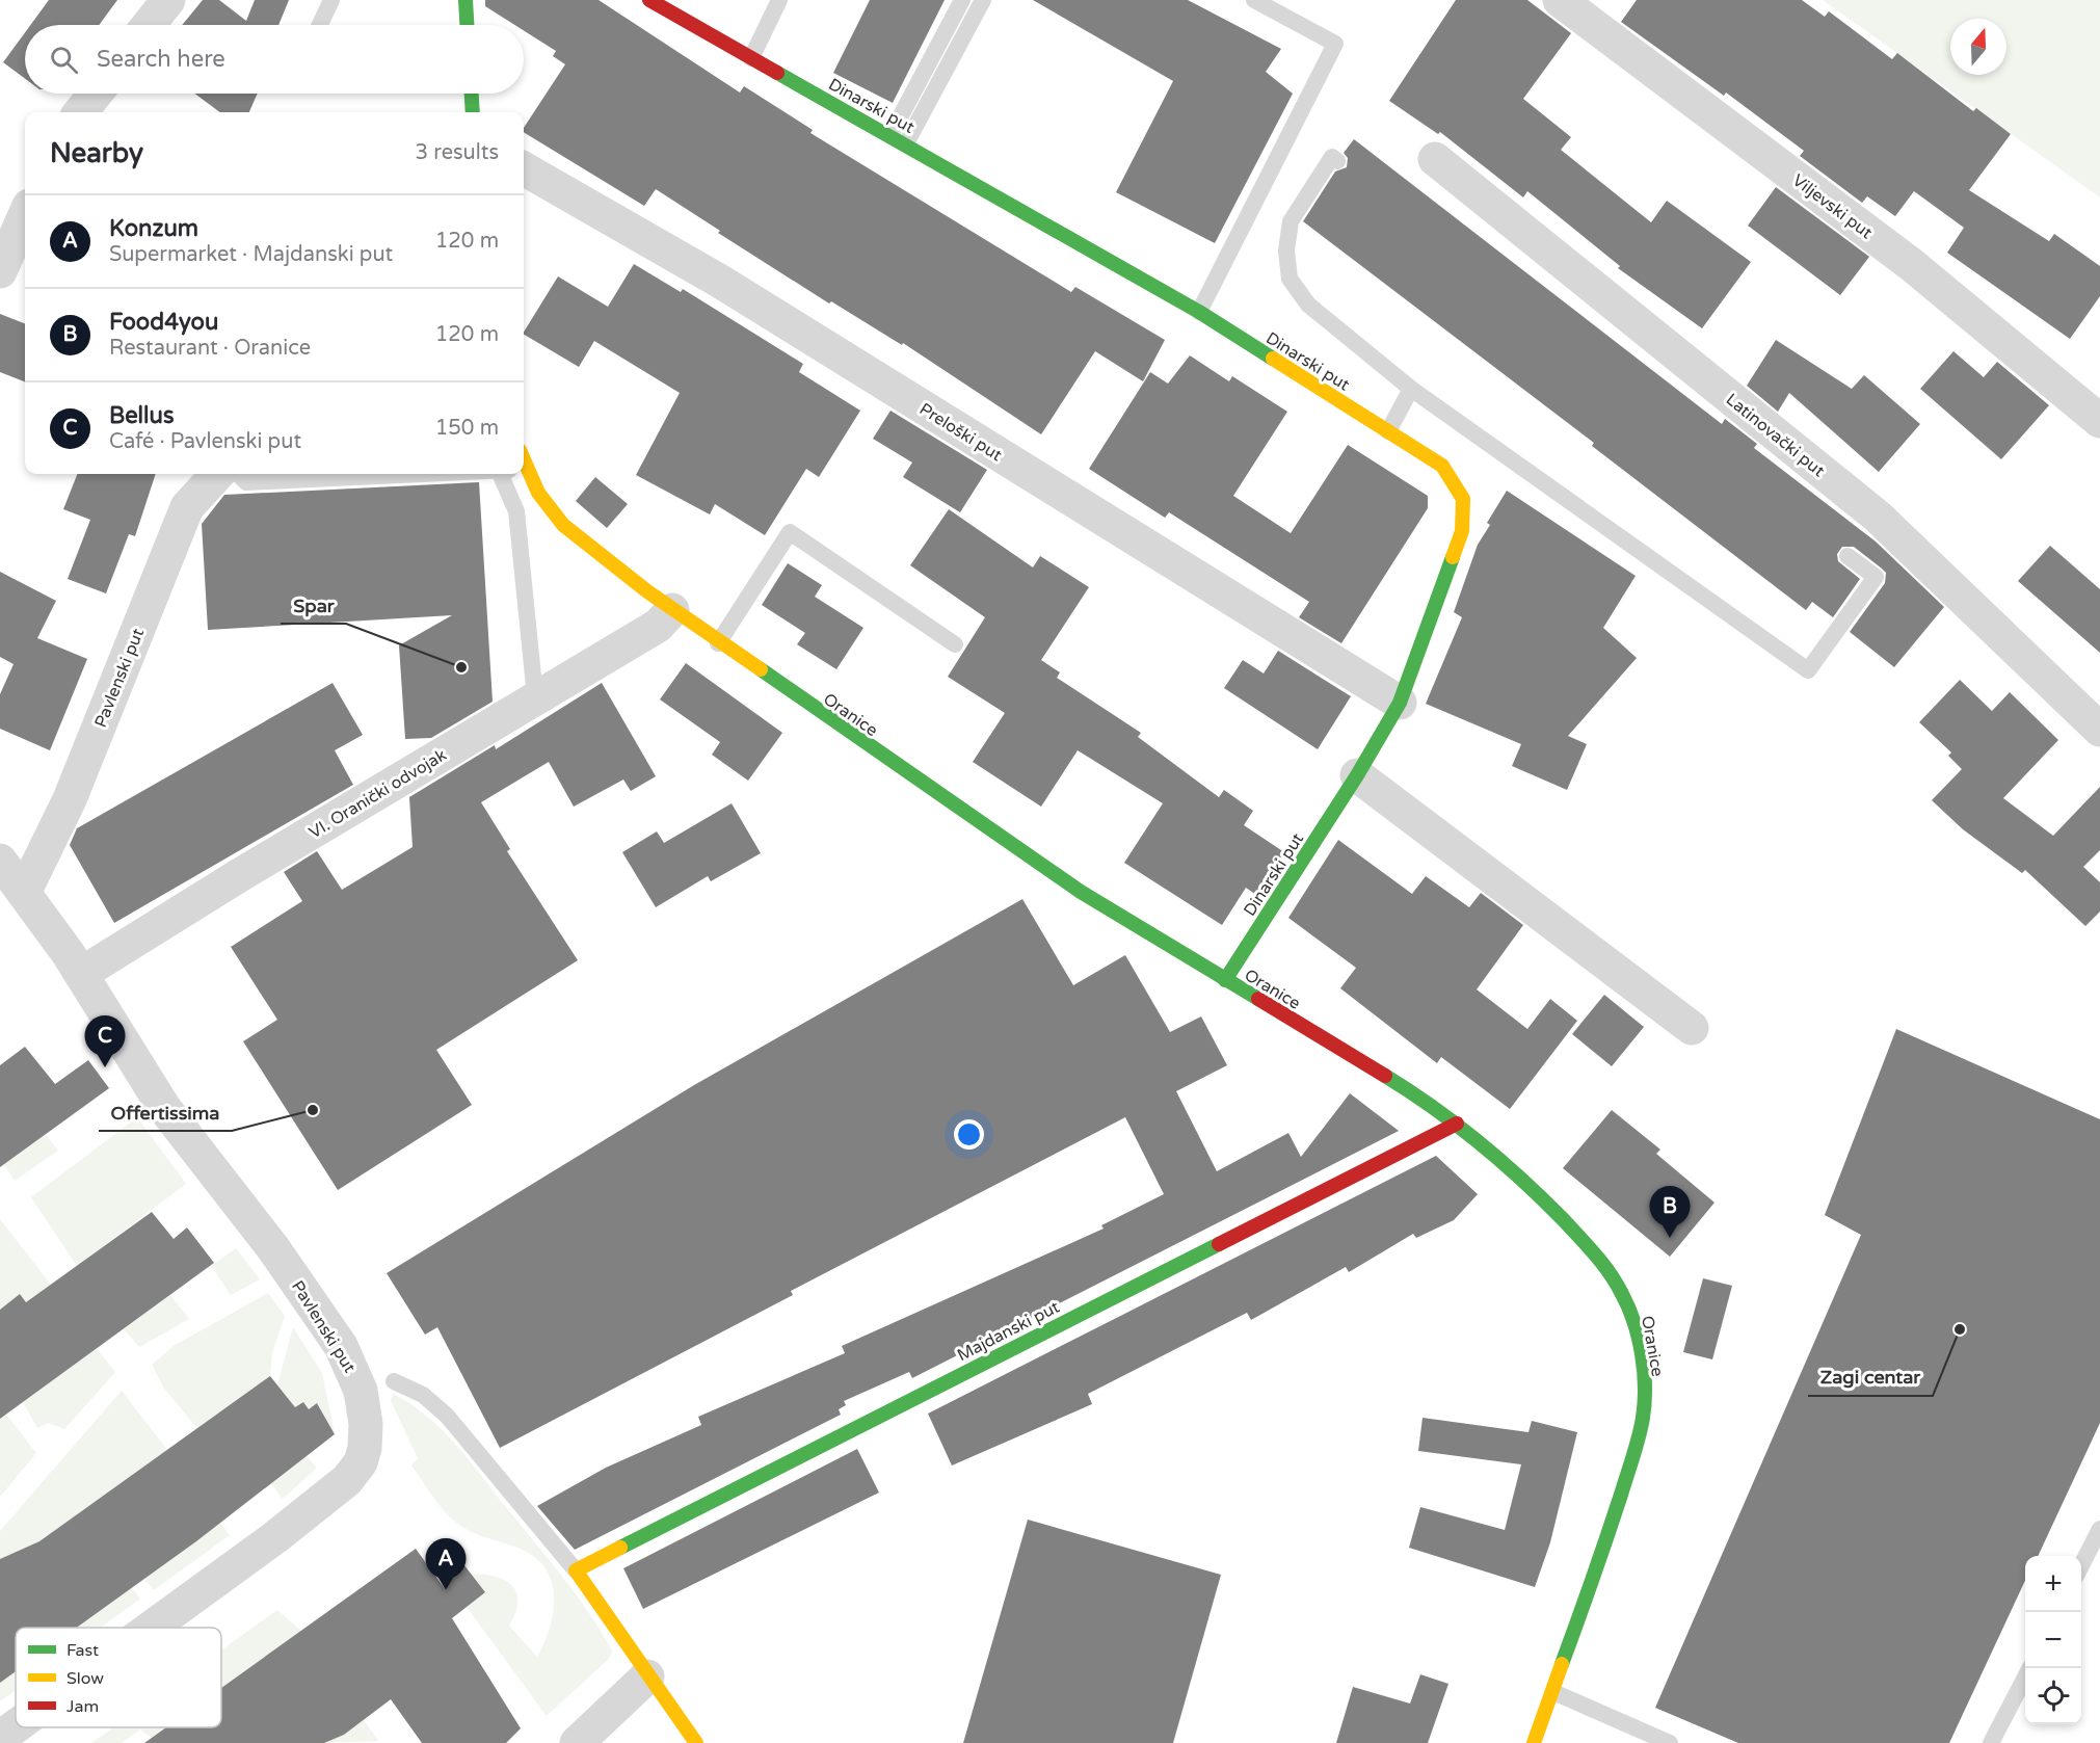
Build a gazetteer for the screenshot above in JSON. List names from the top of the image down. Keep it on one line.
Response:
{"streets":{"street":["Dinarski put","Viljevski put","Preloški put","Latinovački put","Pavlenski put","Oranice","VI. Oranički odvojak","Majdanski put"]},"crossings":[["Dinarski put","Preloški put"],["Dinarski put","Oranice"],["Pavlenski put","VI. Oranički odvojak"],["Oranice","VI. Oranički odvojak"],["Oranice","Majdanski put"]],"places":["Spar","Offertissima","Zagi centar"],"legend":["Fast","Slow","Jam"],"north":"top","page":{"search":"Search here","heading":["Nearby","3 results"],"list":[{"mark":"A","name":"Konzum","note":"Supermarket · Majdanski put","value":"120 m"},{"mark":"B","name":"Food4you","note":"Restaurant · Oranice","value":"120 m"},{"mark":"C","name":"Bellus","note":"Café · Pavlenski put","value":"150 m"}],"pins":["C","B","A"],"map_buttons":["+","−"]}}
